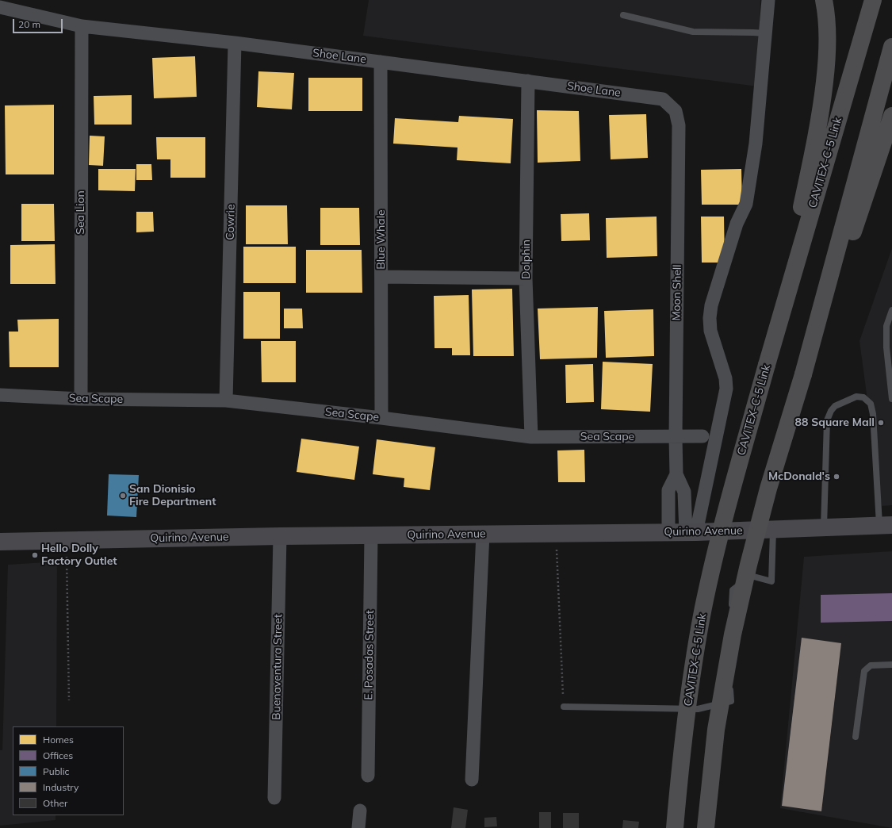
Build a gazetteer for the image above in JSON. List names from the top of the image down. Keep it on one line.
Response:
{"streets":{"highway":["CAVITEX–C-5 Link"],"main road":["Quirino Avenue"],"street":["Shoe Lane","Sea Lion","Cowrie","Blue Whale","Dolphin","Moon Shell","Sea Scape","E. Posadas Street","Buenaventura Street"]},"crossings":[["Shoe Lane","Sea Lion"],["Shoe Lane","Cowrie"],["Shoe Lane","Blue Whale"],["Shoe Lane","Dolphin"],["Shoe Lane","Moon Shell"],["Sea Lion","Sea Scape"],["Cowrie","Sea Scape"],["Blue Whale","Sea Scape"],["Dolphin","Sea Scape"],["Moon Shell","Sea Scape"],["Moon Shell","Quirino Avenue"],["Quirino Avenue","E. Posadas Street"],["Quirino Avenue","Buenaventura Street"]],"places":["88 Square Mall","McDonald's","San Dionisio Fire Department","Hello Dolly Factory Outlet"],"legend":["Homes","Offices","Public","Industry","Other"],"scale_bar":"20 m"}
